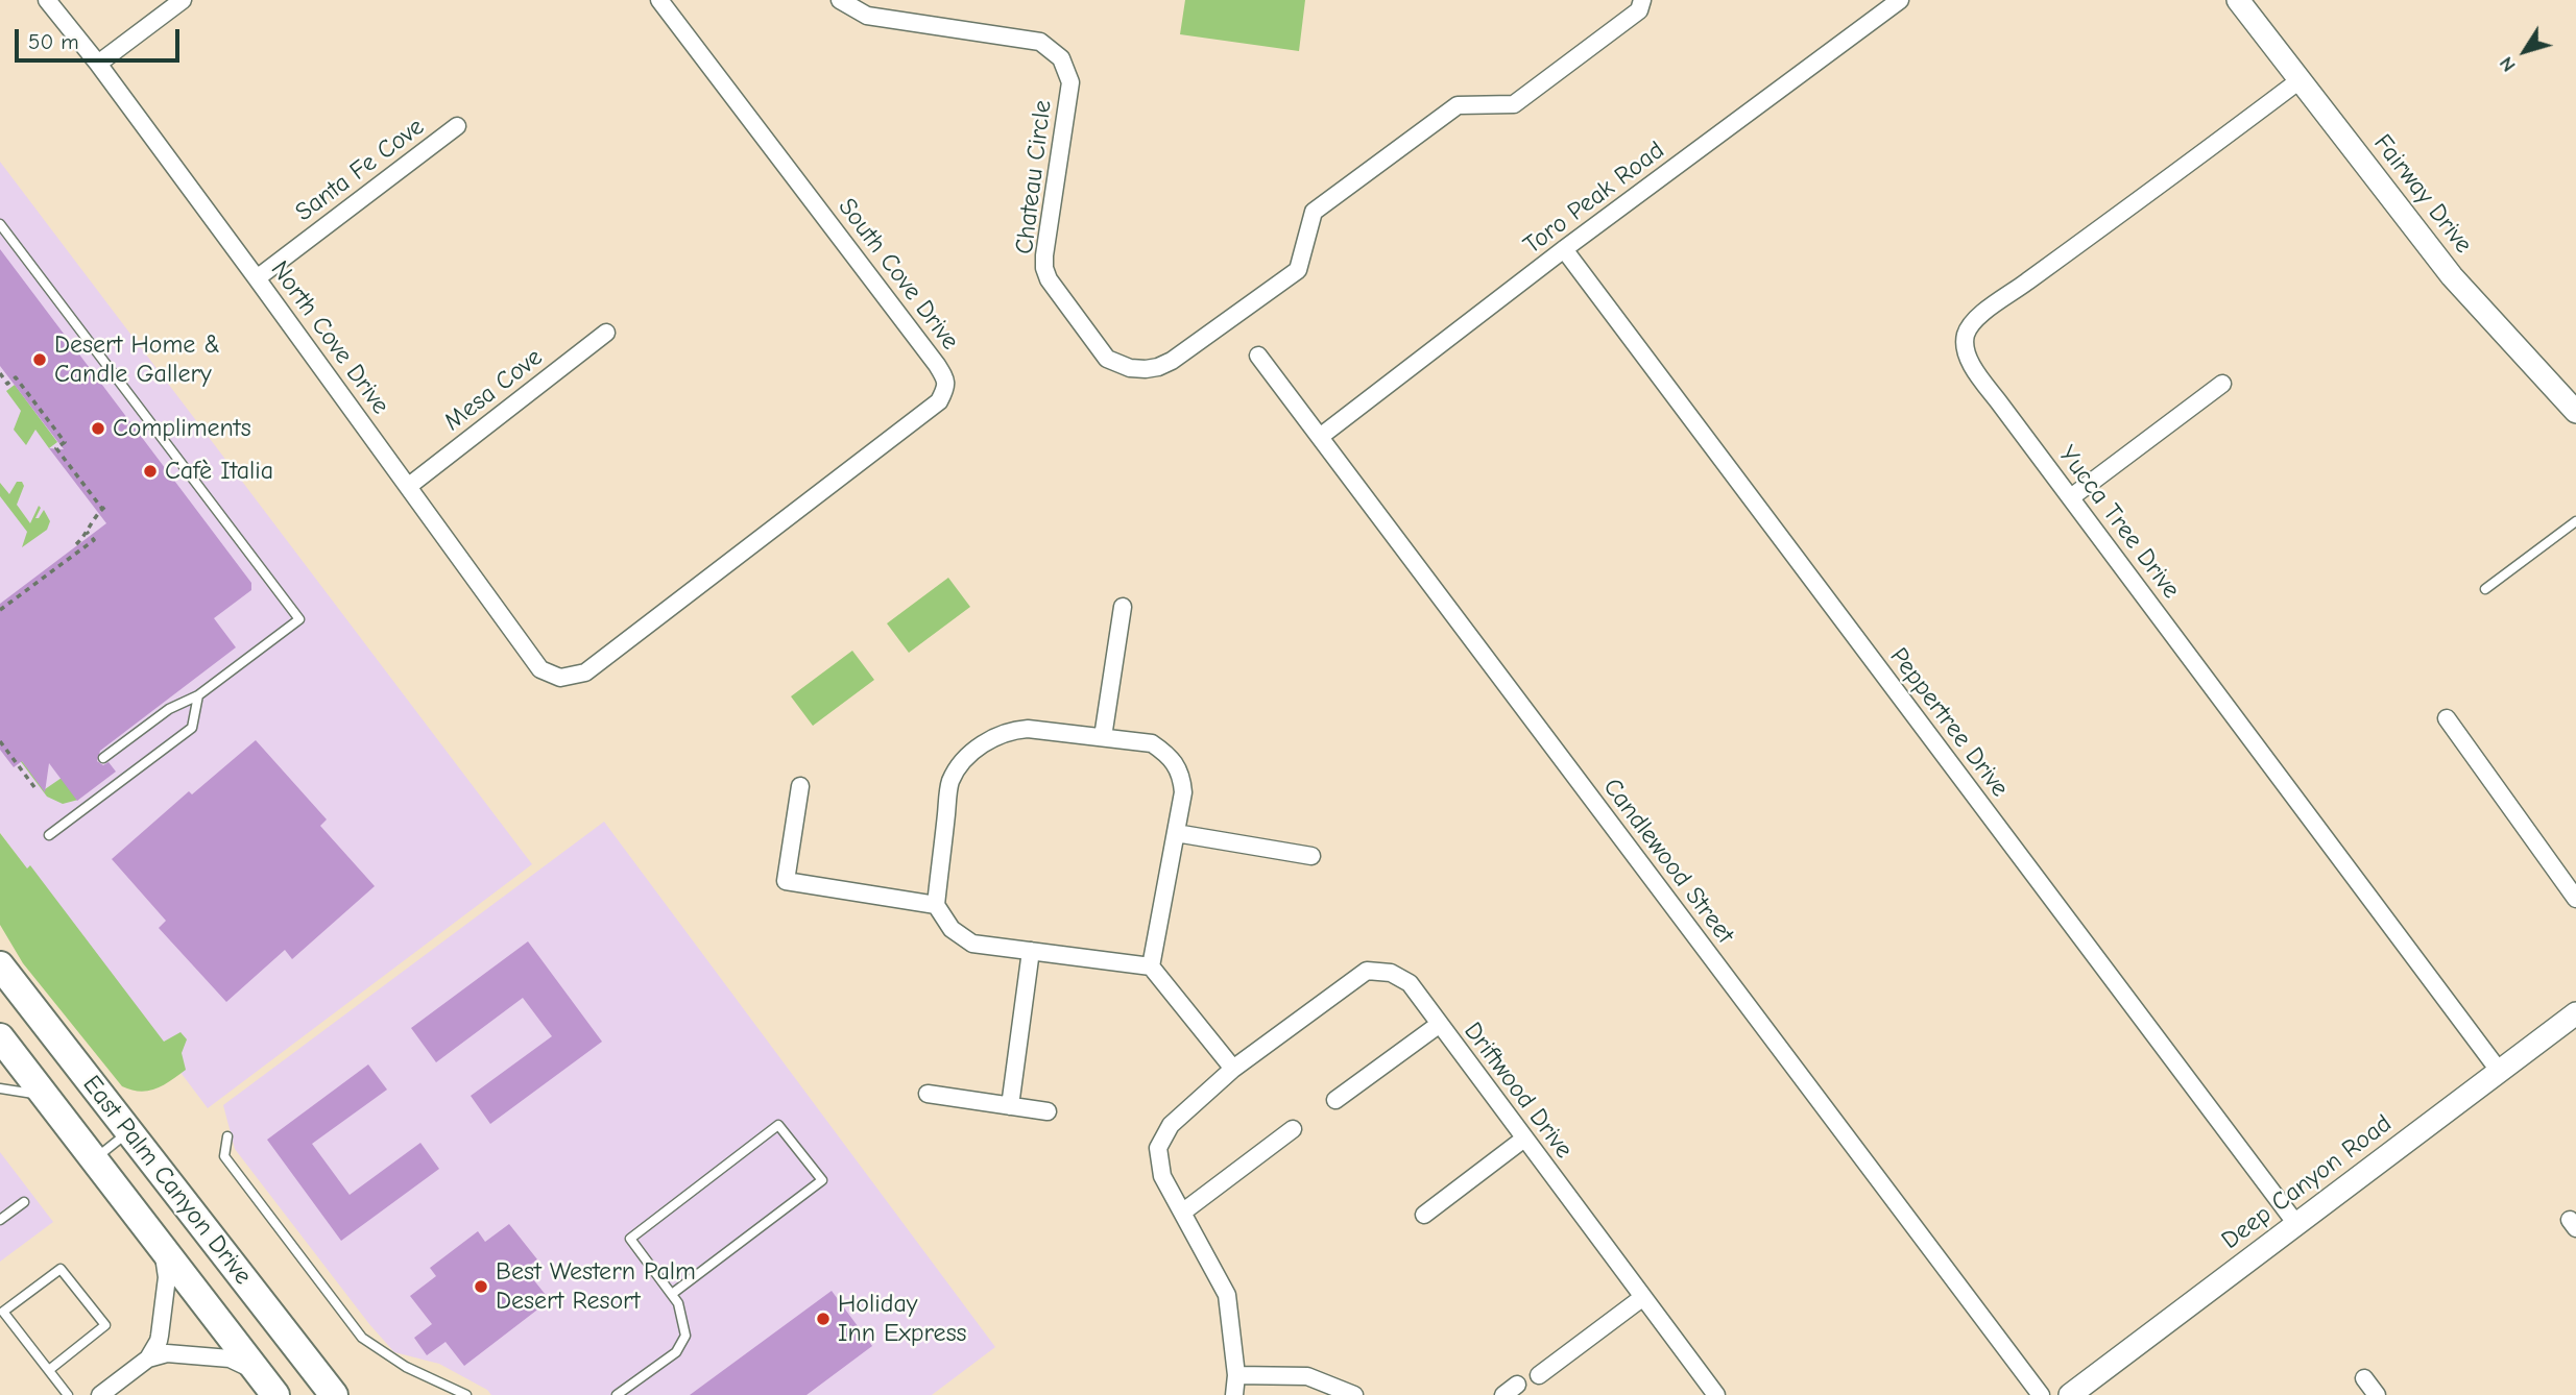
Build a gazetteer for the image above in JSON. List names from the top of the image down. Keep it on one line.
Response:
{"streets":{"main road":["East Palm Canyon Drive"],"street":["Santa Fe Cove","Chateau Circle","Fairway Drive","Toro Peak Road","South Cove Drive","North Cove Drive","Mesa Cove","Yucca Tree Drive","Peppertree Drive","Candlewood Street","Driftwood Drive","Deep Canyon Road"]},"crossings":[["Santa Fe Cove","North Cove Drive"],["Fairway Drive","Yucca Tree Drive"],["Toro Peak Road","Peppertree Drive"],["Toro Peak Road","Candlewood Street"],["South Cove Drive","North Cove Drive"],["North Cove Drive","Mesa Cove"],["Yucca Tree Drive","Deep Canyon Road"],["Peppertree Drive","Deep Canyon Road"]],"places":["Desert Home & Candle Gallery","Compliments","Cafè Italia","Best Western Palm Desert Resort","Holiday Inn Express"],"scale_bar":"50 m","north":"bottom left"}
